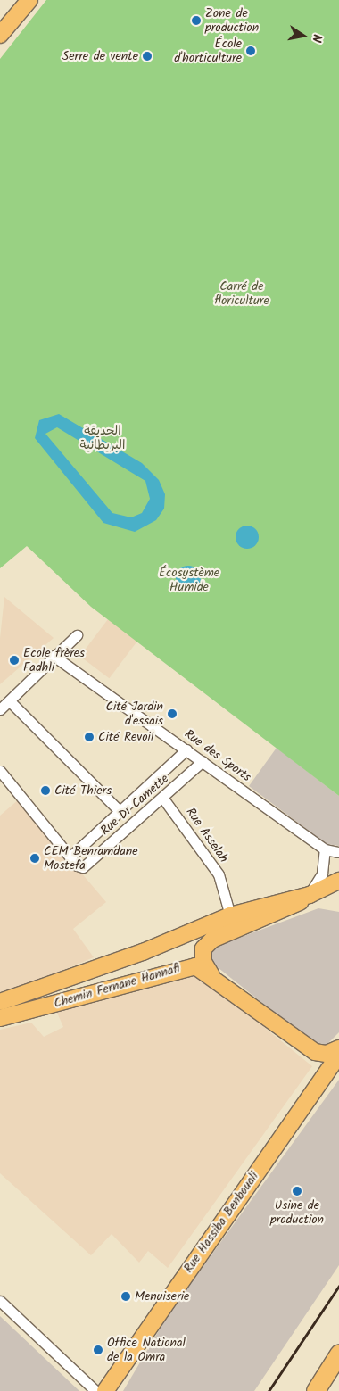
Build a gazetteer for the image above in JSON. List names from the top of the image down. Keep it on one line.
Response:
{"streets":{"main road":["Chemin Fernane Hannafi","Rue Hassiba Benbouali"],"street":["Rue des Sports","Rue Dr Camette","Rue Asselah"]},"crossings":[["Rue des Sports","Rue Dr Camette"],["Rue Dr Camette","Rue Asselah"],["Rue Asselah","Chemin Fernane Hannafi"]],"parks":["Carré de floriculture","الحديقة البريطانية","Écosystème Humide"],"places":["Zone de production","École d'horticulture","Serre de vente","Ecole frères Fadhli","Cité Jardin d'essais","Cité Revoil","Cité Thiers","CEM Benramdane Mostefa","Usine de production","Menuiserie","Office National de la Omra"],"north":"right"}
